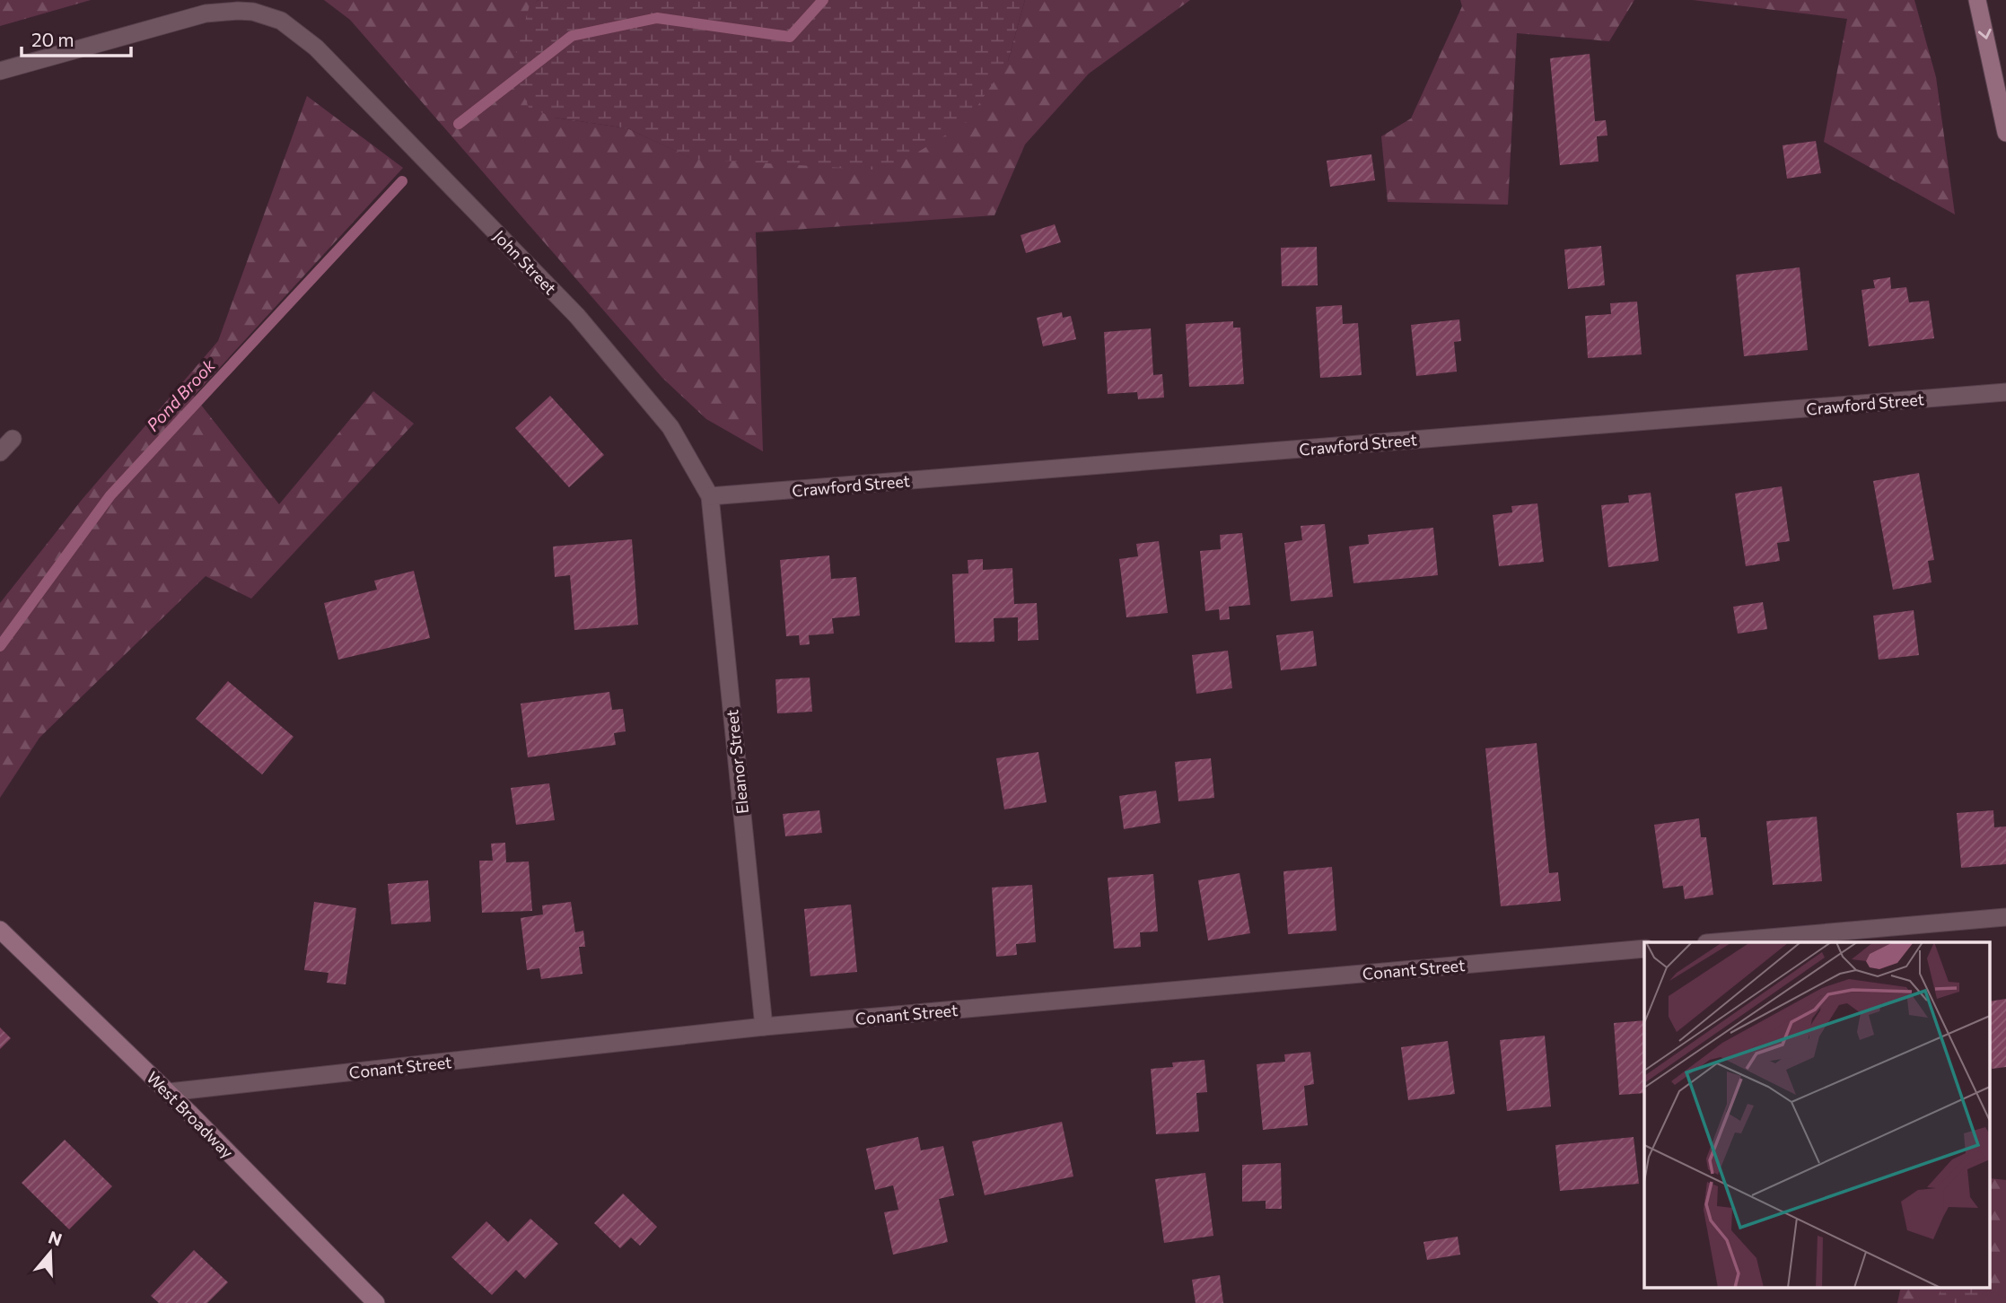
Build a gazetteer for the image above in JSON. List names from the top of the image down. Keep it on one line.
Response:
{"streets":{"main road":["West Broadway"],"street":["John Street","Crawford Street","Eleanor Street","Conant Street"]},"crossings":[["John Street","Crawford Street"],["John Street","Eleanor Street"],["Crawford Street","Eleanor Street"],["Eleanor Street","Conant Street"],["Conant Street","West Broadway"]],"water":["Pond Brook"],"scale_bar":"20 m","north":"top"}
